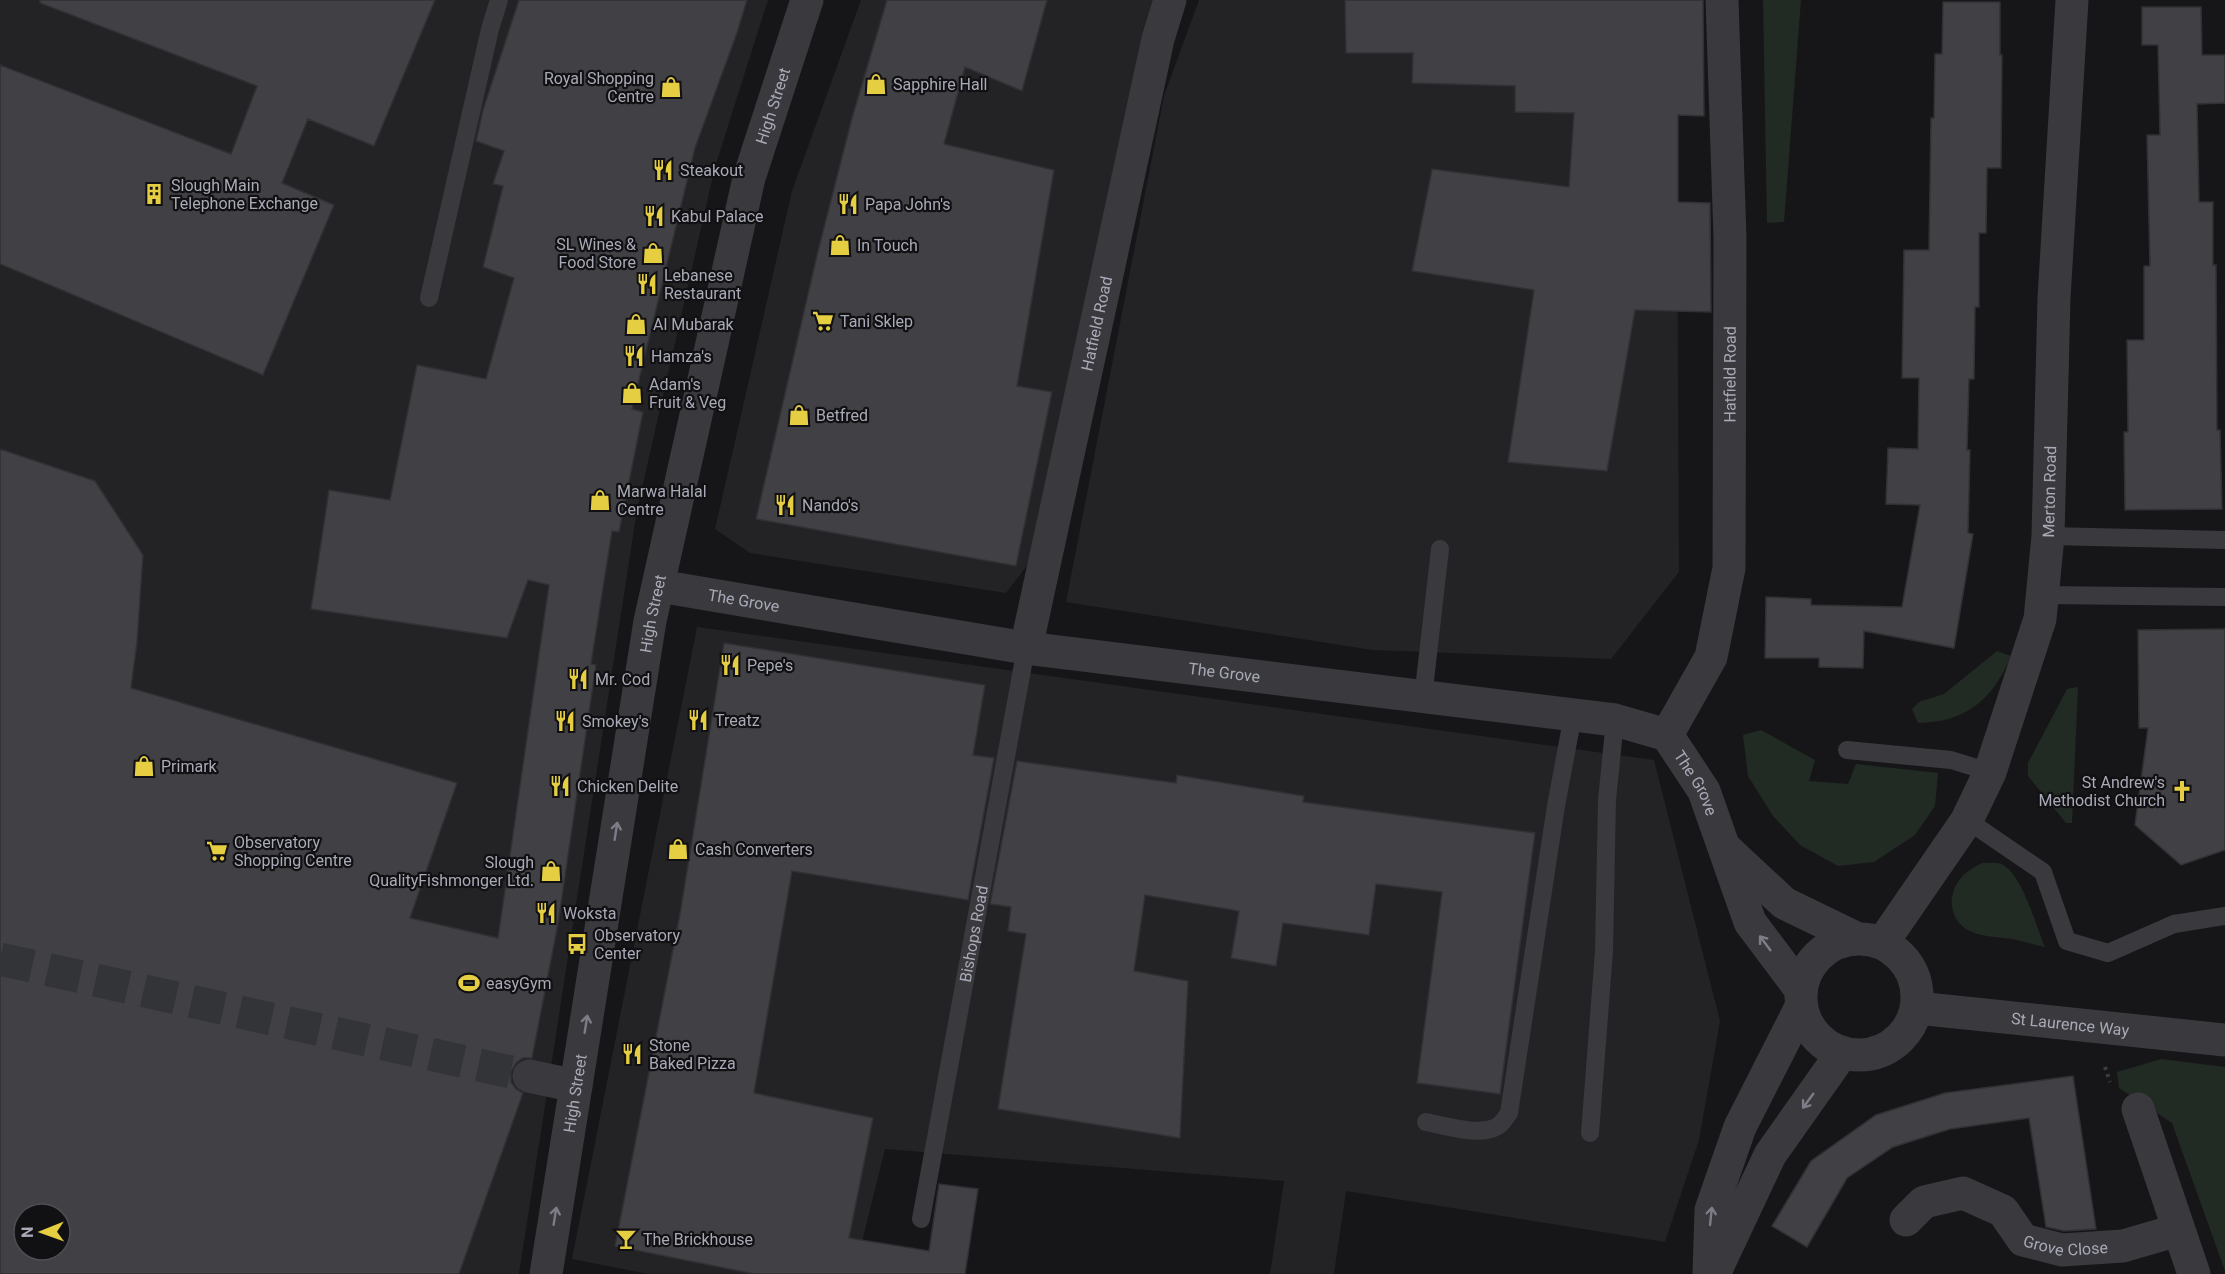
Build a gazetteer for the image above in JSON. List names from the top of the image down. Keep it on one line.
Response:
{"streets":{"street":["High Street","Hatfield Road","Merton Road","The Grove","St Laurence Way","Grove Close"],"lane":["Bishops Road"]},"crossings":[["High Street","The Grove"],["Hatfield Road","The Grove"],["Hatfield Road","Bishops Road"],["Merton Road","The Grove"],["Merton Road","St Laurence Way"],["The Grove","Bishops Road"],["The Grove","St Laurence Way"]],"one_way":["High Street"],"places":{"shop":["Sapphire Hall","Royal Shopping Centre","In Touch","SL Wines & Food Store","Al Mubarak","Adam's Fruit & Veg","Betfred","Marwa Halal Centre","Primark","Cash Converters","Slough QualityFishmonger Ltd."],"restaurant":["Steakout","Papa John's","Kabul Palace","Lebanese Restaurant","Hamza's","Nando's","Pepe's","Mr. Cod","Treatz","Smokey's","Chicken Delite","Woksta","Stone Baked Pizza"],"building":["Slough Main Telephone Exchange"],"supermarket":["Tani Sklep","Observatory Shopping Centre"],"church":["St Andrew's Methodist Church"],"bus stop":["Observatory Center"],"sports":["easyGym"],"bar":["The Brickhouse"]},"north":"left"}
